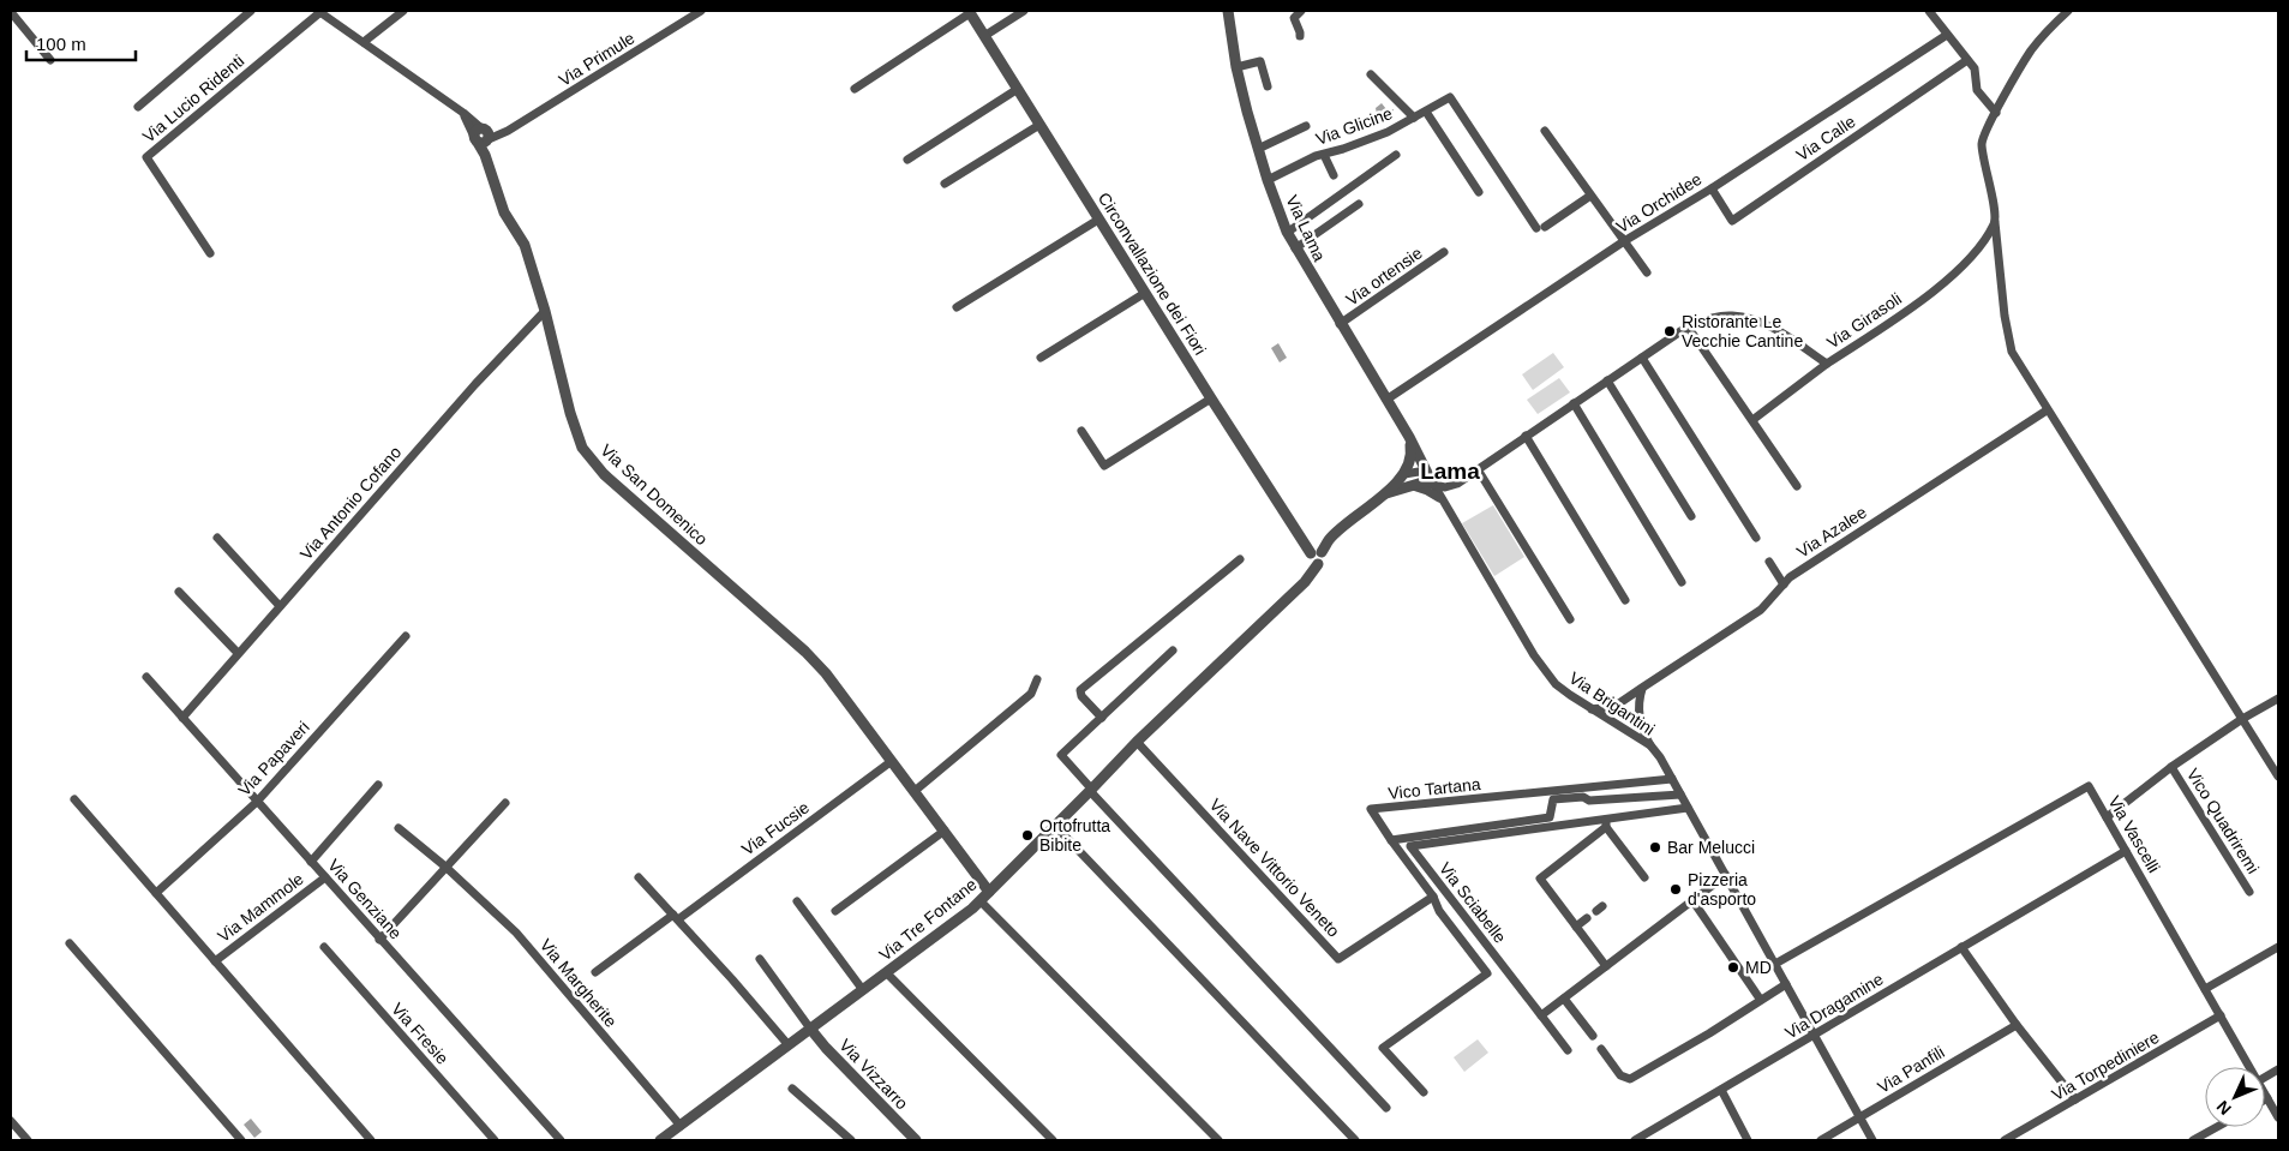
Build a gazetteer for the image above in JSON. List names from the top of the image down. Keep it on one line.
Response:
{"streets":{"street":["Via Primule","Via Lucio Ridenti","Via Glicine","Via Calle","Via Orchidee","Via Lama","Circonvallazione dei Fiori","Via ortensie","Via Girasoli","Via San Domenico","Via Antonio Cofano","Via Azalee","Via Brigantini","Via Papaveri","Vico Tartana","Vico Quadriremi","Via Fucsie","Via Vascelli","Via Nave Vittorio Veneto","Via Genziane","Via Sciabelle","Via Mammole","Via Tre Fontane","Via Margherite","Via Dragamine","Via Fresie","Via Torpediniere","Via Panfili","Via Vizzarro"]},"crossings":[["Via Primule","Via San Domenico"],["Via Glicine","Via Lama"],["Via Calle","Via Orchidee"],["Via Orchidee","Via Lama"],["Via Lama","Via ortensie"],["Via Lama","Via Girasoli"],["Via Lama","Via Brigantini"],["Circonvallazione dei Fiori","Via Tre Fontane"],["Via Girasoli","Via Brigantini"],["Via San Domenico","Via Antonio Cofano"],["Via San Domenico","Via Fucsie"],["Via San Domenico","Via Tre Fontane"],["Via Antonio Cofano","Via Genziane"],["Via Azalee","Via Brigantini"],["Via Brigantini","Vico Tartana"],["Via Brigantini","Via Vascelli"],["Via Brigantini","Via Sciabelle"],["Via Brigantini","Via Dragamine"],["Via Brigantini","Via Panfili"],["Via Papaveri","Via Genziane"],["Vico Tartana","Via Nave Vittorio Veneto"],["Via Vascelli","Via Dragamine"],["Via Vascelli","Via Torpediniere"],["Via Nave Vittorio Veneto","Via Tre Fontane"],["Via Genziane","Via Mammole"],["Via Tre Fontane","Via Margherite"],["Via Tre Fontane","Via Vizzarro"]],"districts":["Lama"],"places":["Ristorante Le Vecchie Cantine","Ortofrutta Bibite","Bar Melucci","Pizzeria d'asporto","MD"],"scale_bar":"100 m","north":"bottom left"}
